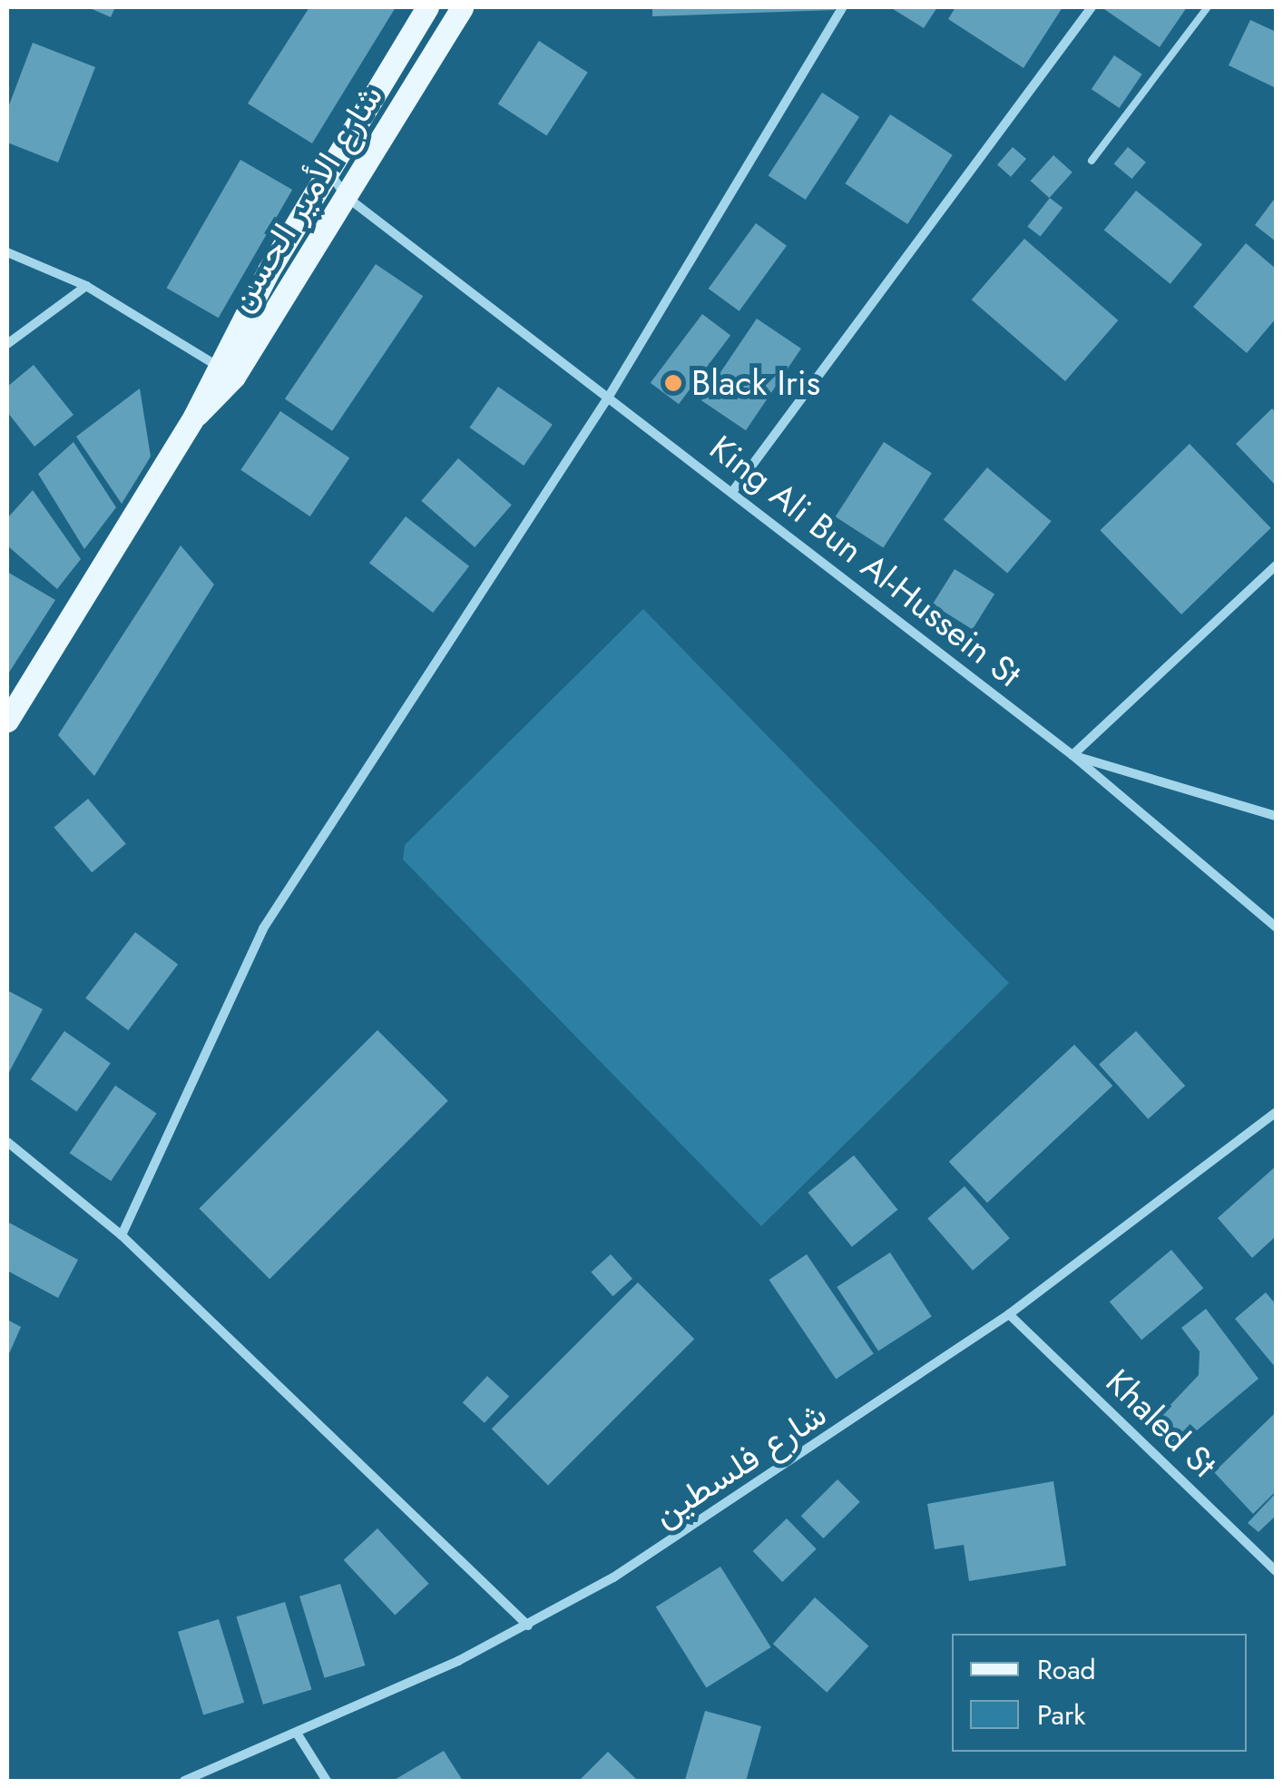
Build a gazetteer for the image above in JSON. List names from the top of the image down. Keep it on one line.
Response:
{"streets":{"main road":["شارع الأمير الحسن"],"street":["King Ali Bun Al-Hussein St","Khaled St","شارع فلسطين"]},"crossings":[["شارع الأمير الحسن","King Ali Bun Al-Hussein St"],["Khaled St","شارع فلسطين"]],"places":["Black Iris"],"legend":["Road","Park"]}
